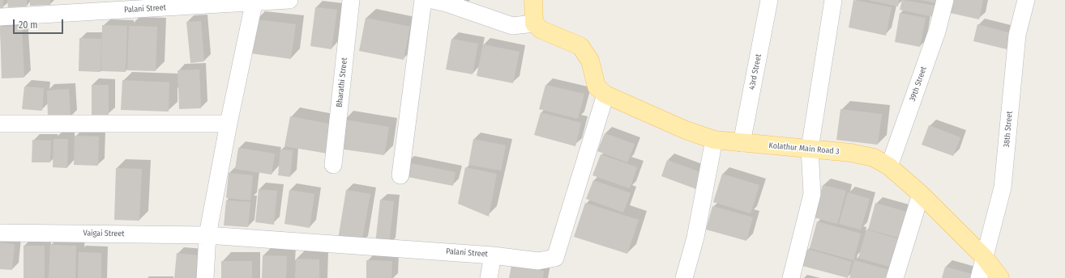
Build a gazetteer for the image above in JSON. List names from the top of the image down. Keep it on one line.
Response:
{"streets":{"main road":["Kolathur Main Road 3"],"street":["Palani Street","43rd Street","Bharathi Street","39th Street","38th Street","Vaigai Street"]},"crossings":[["Palani Street","Kolathur Main Road 3"],["Palani Street","Vaigai Street"],["43rd Street","Kolathur Main Road 3"],["39th Street","Kolathur Main Road 3"],["38th Street","Kolathur Main Road 3"]],"scale_bar":"20 m"}
